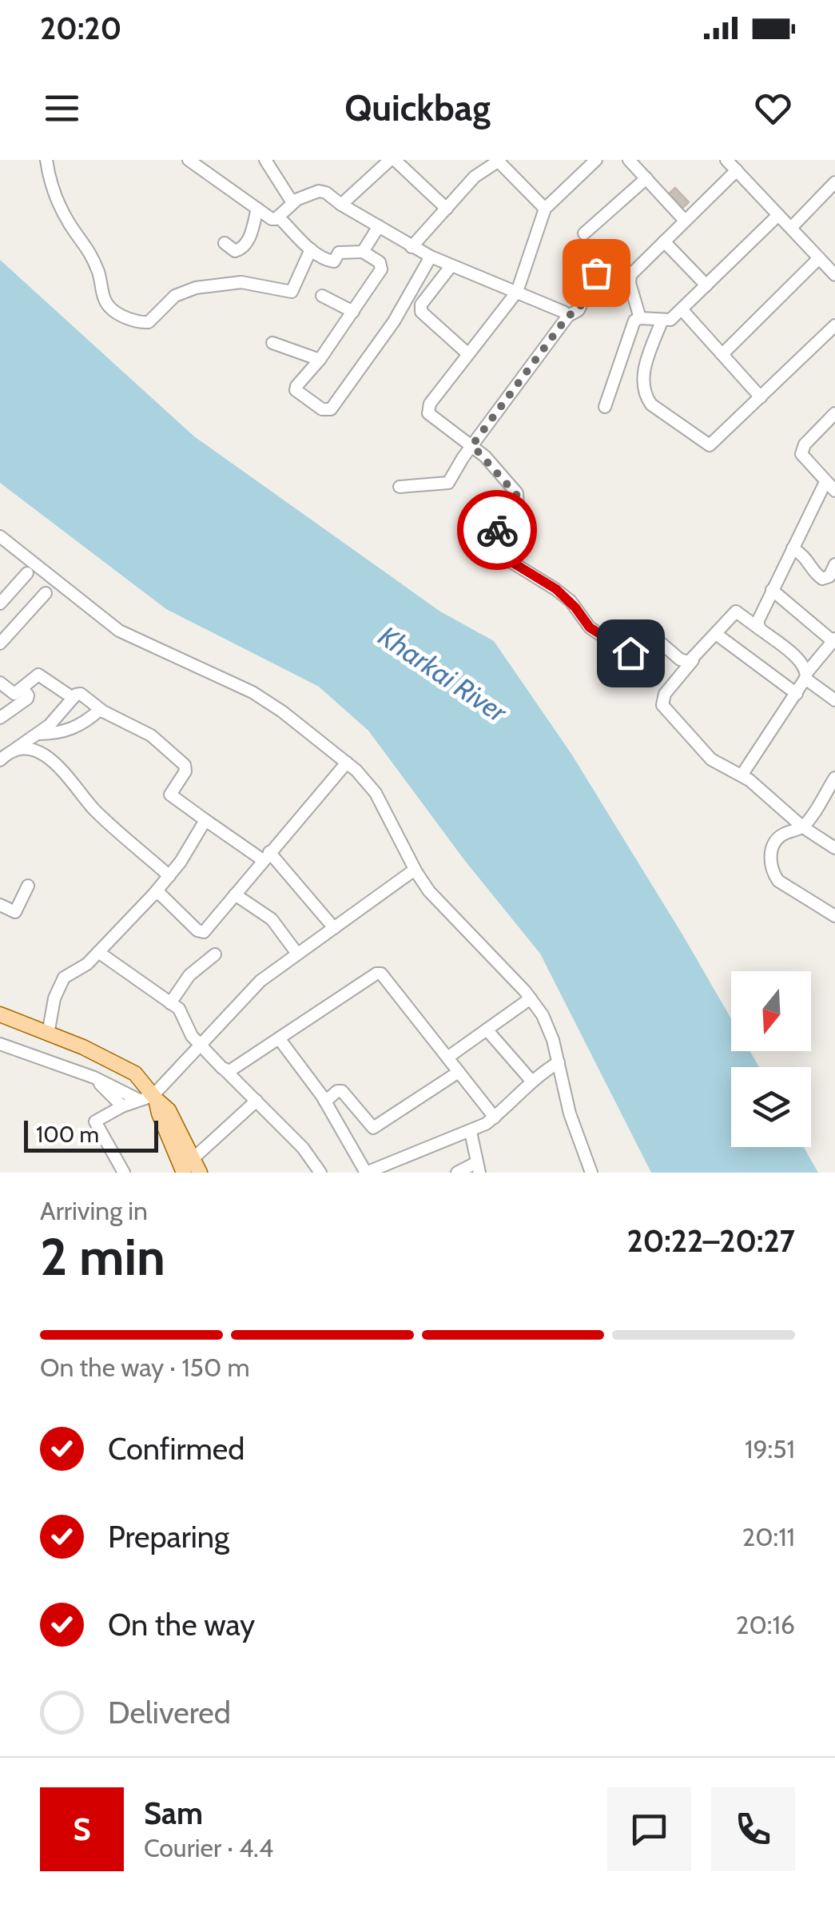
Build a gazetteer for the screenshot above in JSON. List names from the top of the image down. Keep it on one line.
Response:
{"water":["Kharkai River"],"scale_bar":"100 m","north":"bottom","page":{"status":"20:20","header":"Quickbag","scale":"100 m","heading":["2 min","Arriving in","20:22–20:27"],"panel":["Sam","Courier · 4.4"],"bar":"On the way · 150 m","list":[["Confirmed","19:51"],["Preparing","20:11"],["On the way","20:16"],"Delivered"],"round":"S"}}
